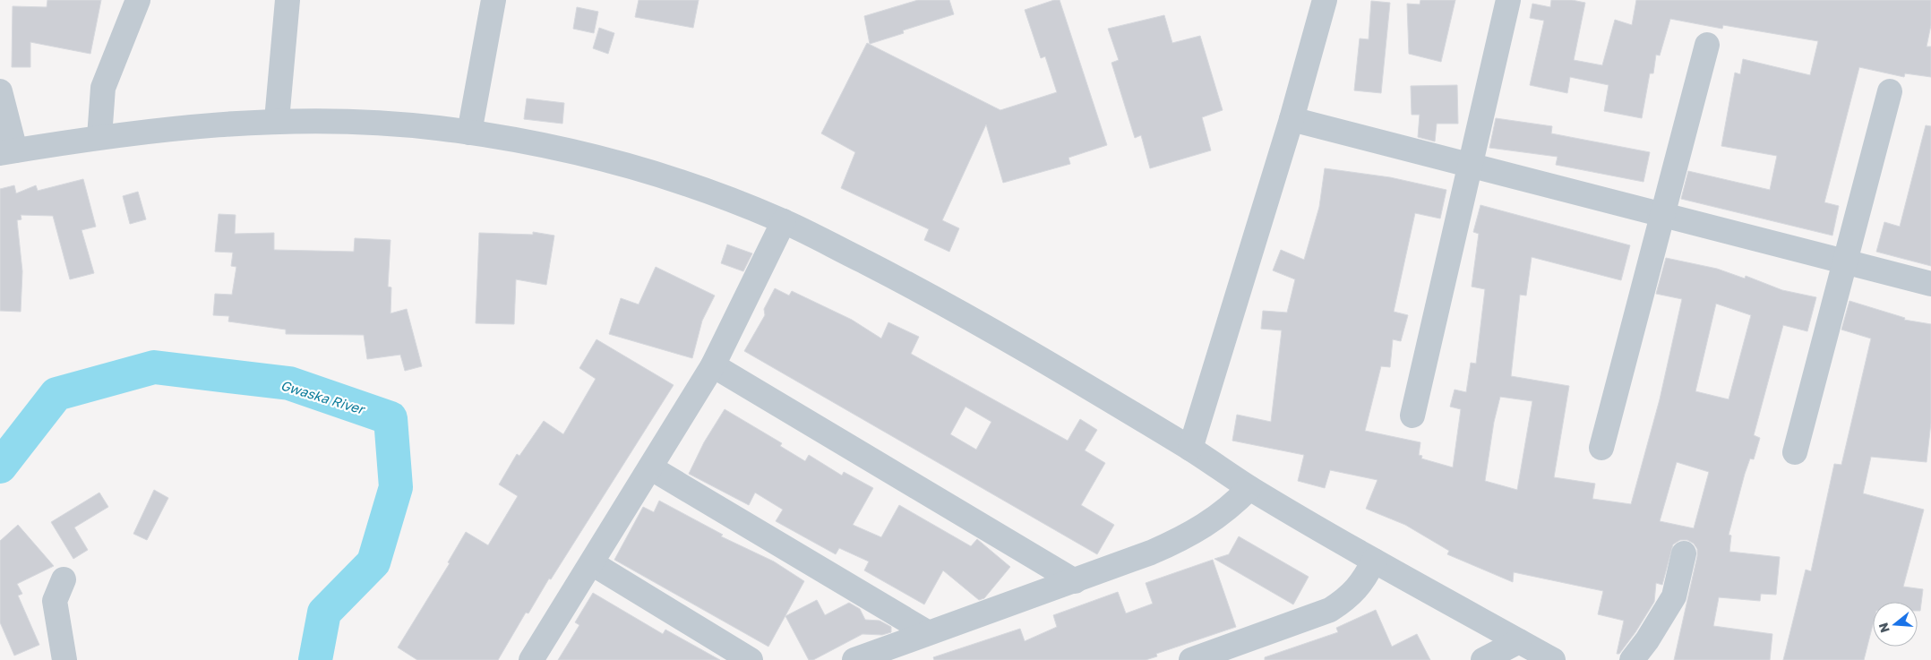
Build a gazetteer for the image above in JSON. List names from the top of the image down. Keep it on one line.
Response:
{"water":["Gwaska River"],"north":"left"}
